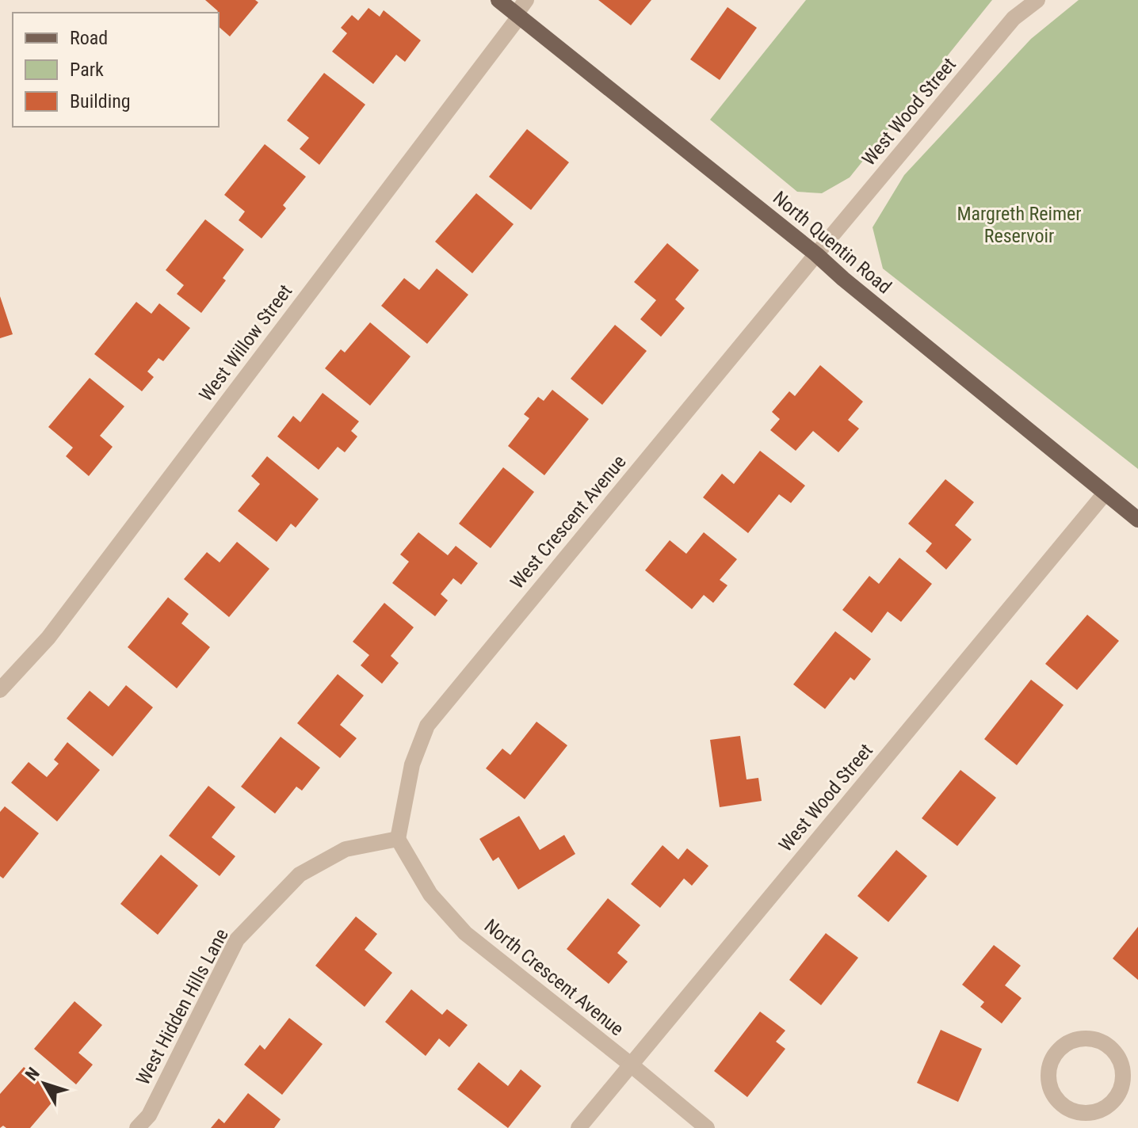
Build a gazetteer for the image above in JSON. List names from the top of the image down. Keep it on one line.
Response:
{"streets":{"main road":["North Quentin Road"],"street":["West Wood Street","West Willow Street","West Crescent Avenue","North Crescent Avenue","West Hidden Hills Lane"]},"crossings":[["West Wood Street","North Quentin Road"],["West Wood Street","West Crescent Avenue"],["West Wood Street","North Crescent Avenue"],["North Quentin Road","West Willow Street"],["North Quentin Road","West Crescent Avenue"],["West Crescent Avenue","North Crescent Avenue"],["West Crescent Avenue","West Hidden Hills Lane"],["North Crescent Avenue","West Hidden Hills Lane"]],"parks":["Margreth Reimer Reservoir"],"legend":["Road","Park","Building"],"north":"top left"}
